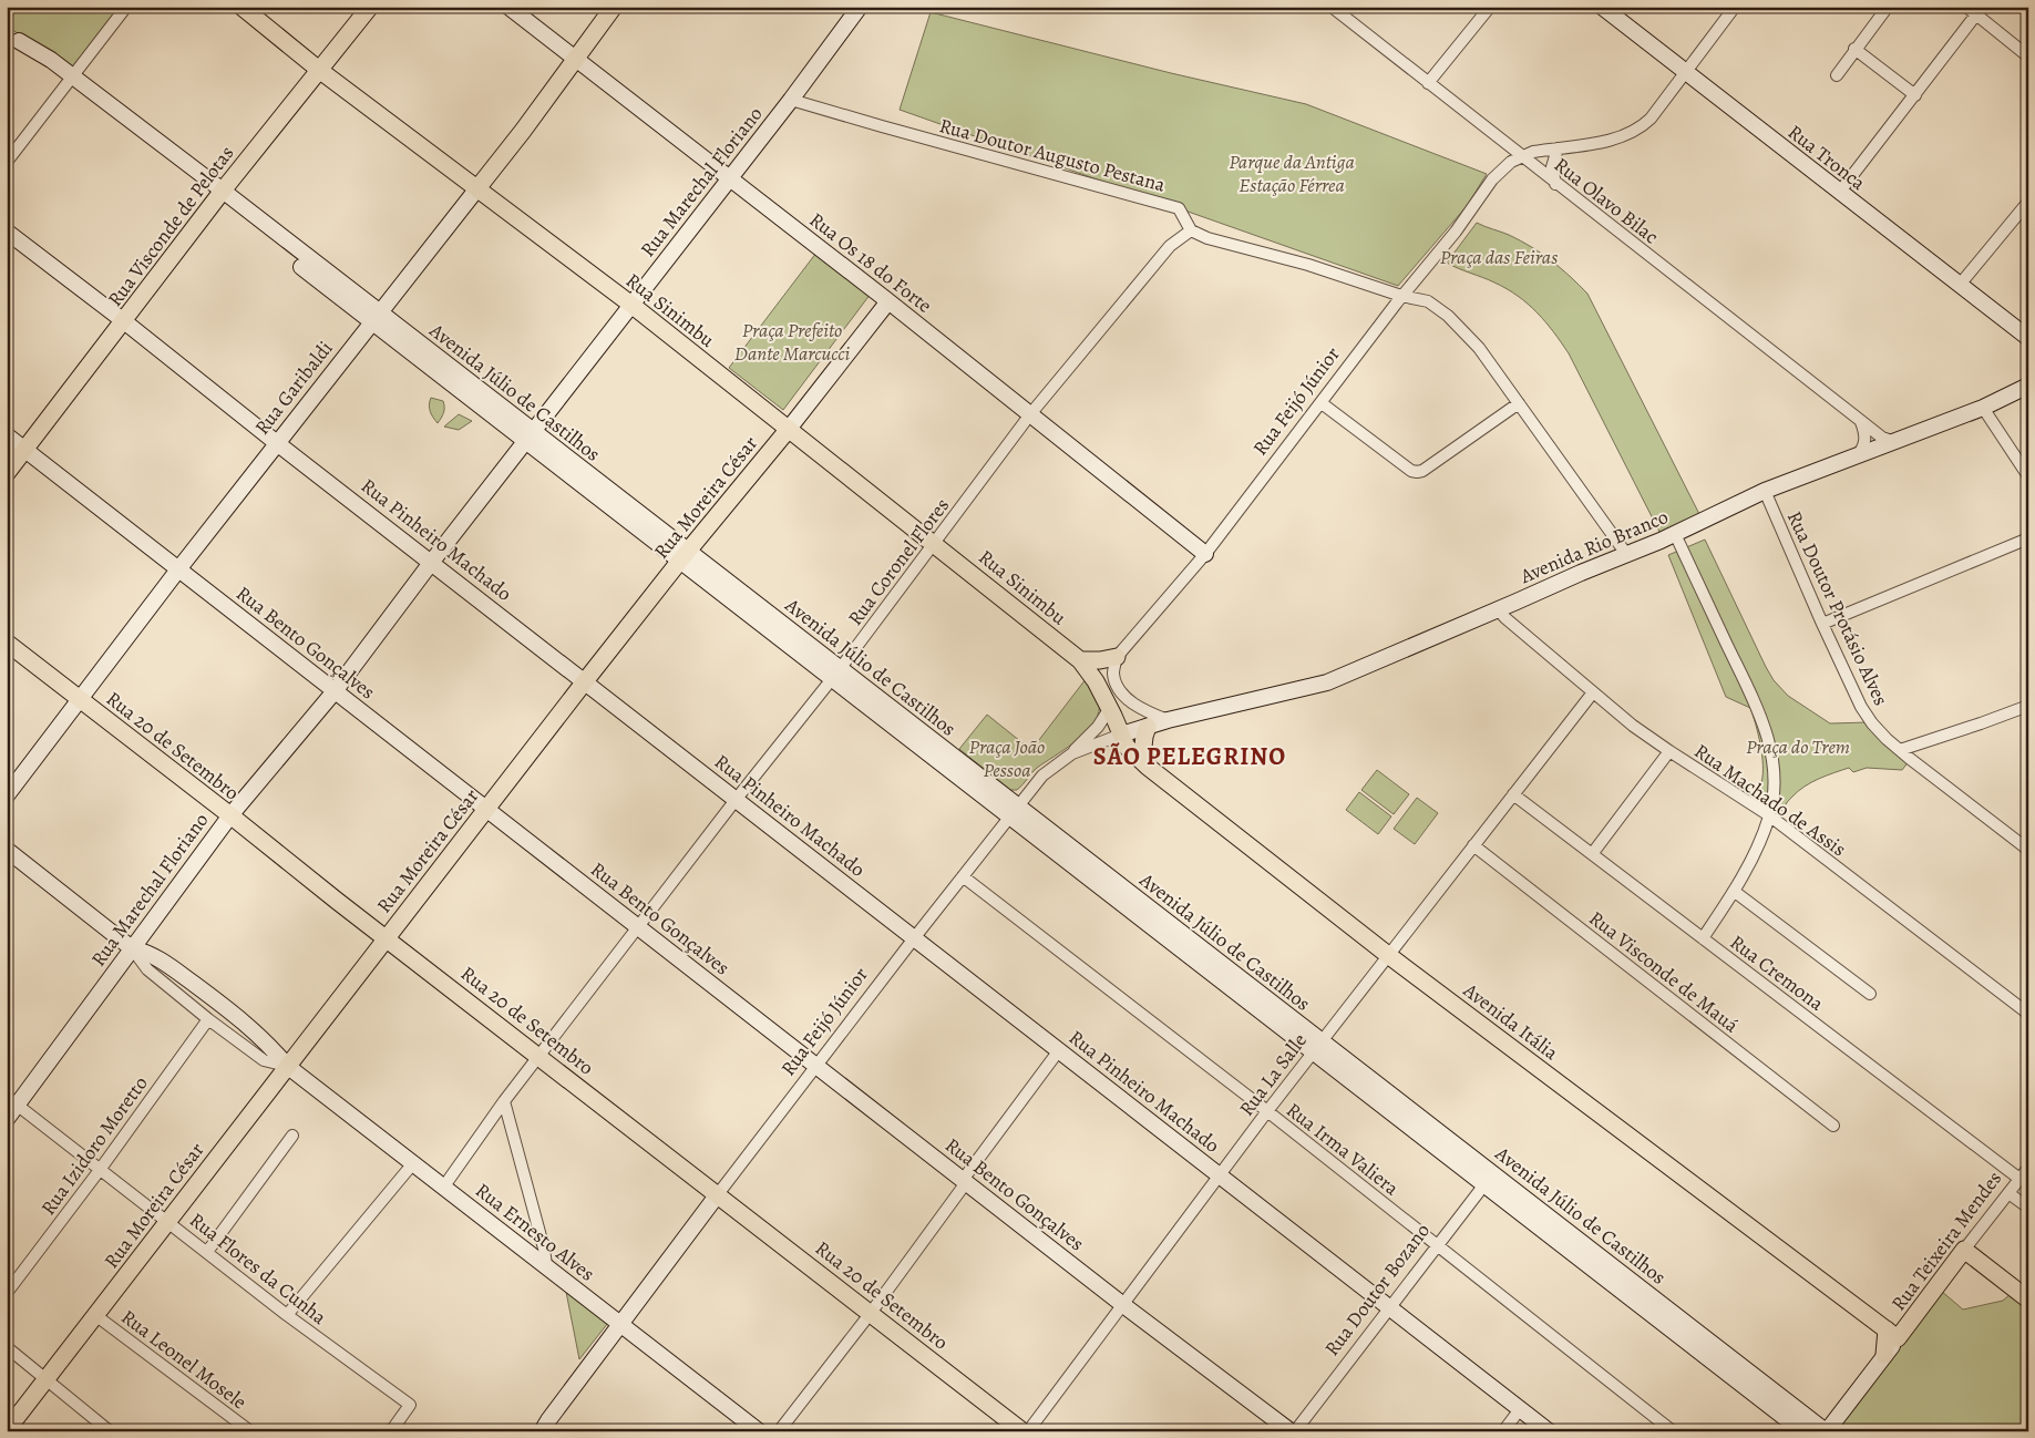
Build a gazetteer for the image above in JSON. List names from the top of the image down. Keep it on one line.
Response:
{"streets":{"main road":["Rua Visconde de Pelotas","Rua Sinimbu","Rua Garibaldi","Rua Moreira César","Rua 20 de Setembro","Avenida Itália","Rua Teixeira Mendes"],"street":["Rua Doutor Augusto Pestana","Rua Tronca","Rua Marechal Floriano","Rua Olavo Bilac","Rua Os 18 do Forte","Avenida Júlio de Castilhos","Rua Feijó Júnior","Rua Pinheiro Machado","Avenida Rio Branco","Rua Coronel Flores","Rua Doutor Protásio Alves","Rua Bento Gonçalves","Rua Machado de Assis","Rua Visconde de Mauá","Rua Cremona","Rua La Salle","Rua Izidoro Moretto","Rua Irma Valiera","Rua Ernesto Alves","Rua Flores da Cunha","Rua Doutor Bozano","Rua Leonel Mosele"]},"crossings":[["Rua Doutor Augusto Pestana","Rua Marechal Floriano"],["Rua Doutor Augusto Pestana","Rua Coronel Flores"],["Rua Tronca","Rua Feijó Júnior"],["Rua Marechal Floriano","Rua Os 18 do Forte"],["Rua Marechal Floriano","Rua Sinimbu"],["Rua Marechal Floriano","Avenida Júlio de Castilhos"],["Rua Marechal Floriano","Rua Pinheiro Machado"],["Rua Marechal Floriano","Rua Bento Gonçalves"],["Rua Marechal Floriano","Rua 20 de Setembro"],["Rua Marechal Floriano","Rua Ernesto Alves"],["Rua Marechal Floriano","Rua Flores da Cunha"],["Rua Olavo Bilac","Rua Feijó Júnior"],["Rua Olavo Bilac","Avenida Rio Branco"],["Rua Visconde de Pelotas","Rua Sinimbu"],["Rua Visconde de Pelotas","Avenida Júlio de Castilhos"],["Rua Visconde de Pelotas","Rua Pinheiro Machado"],["Rua Visconde de Pelotas","Rua Bento Gonçalves"],["Rua Os 18 do Forte","Rua Garibaldi"],["Rua Os 18 do Forte","Rua Feijó Júnior"],["Rua Os 18 do Forte","Rua Moreira César"],["Rua Os 18 do Forte","Rua Coronel Flores"],["Rua Sinimbu","Rua Garibaldi"],["Rua Sinimbu","Rua Feijó Júnior"],["Rua Sinimbu","Rua Moreira César"],["Rua Sinimbu","Avenida Rio Branco"],["Rua Sinimbu","Rua Coronel Flores"],["Rua Sinimbu","Avenida Itália"],["Rua Garibaldi","Avenida Júlio de Castilhos"],["Rua Garibaldi","Rua Pinheiro Machado"],["Rua Garibaldi","Rua Bento Gonçalves"],["Rua Garibaldi","Rua 20 de Setembro"],["Avenida Júlio de Castilhos","Rua Feijó Júnior"],["Avenida Júlio de Castilhos","Rua Moreira César"],["Avenida Júlio de Castilhos","Rua Coronel Flores"],["Avenida Júlio de Castilhos","Rua La Salle"],["Avenida Júlio de Castilhos","Rua Doutor Bozano"],["Rua Feijó Júnior","Rua Pinheiro Machado"],["Rua Feijó Júnior","Avenida Rio Branco"],["Rua Feijó Júnior","Rua Bento Gonçalves"],["Rua Feijó Júnior","Rua 20 de Setembro"],["Rua Feijó Júnior","Avenida Itália"],["Rua Feijó Júnior","Rua Irma Valiera"],["Rua Feijó Júnior","Rua Ernesto Alves"],["Rua Moreira César","Rua Pinheiro Machado"],["Rua Moreira César","Rua Bento Gonçalves"],["Rua Moreira César","Rua 20 de Setembro"],["Rua Moreira César","Rua Ernesto Alves"],["Rua Moreira César","Rua Flores da Cunha"],["Rua Moreira César","Rua Leonel Mosele"],["Rua Pinheiro Machado","Rua Coronel Flores"],["Rua Pinheiro Machado","Rua La Salle"],["Rua Pinheiro Machado","Rua Doutor Bozano"],["Avenida Rio Branco","Rua Doutor Protásio Alves"],["Avenida Rio Branco","Rua Machado de Assis"],["Avenida Rio Branco","Avenida Itália"],["Rua Coronel Flores","Rua Bento Gonçalves"],["Rua Coronel Flores","Rua 20 de Setembro"],["Rua Coronel Flores","Rua Ernesto Alves"],["Rua Bento Gonçalves","Rua La Salle"],["Rua Machado de Assis","Rua La Salle"],["Rua Visconde de Mauá","Rua La Salle"],["Rua Cremona","Rua La Salle"],["Rua Cremona","Rua Teixeira Mendes"],["Avenida Itália","Rua La Salle"],["Avenida Itália","Rua Teixeira Mendes"],["Rua La Salle","Rua Irma Valiera"],["Rua Izidoro Moretto","Rua Ernesto Alves"],["Rua Izidoro Moretto","Rua Flores da Cunha"],["Rua Irma Valiera","Rua Doutor Bozano"]],"districts":["SÃO PELEGRINO"],"parks":["Parque da Antiga Estação Férrea","Praça das Feiras","Praça Prefeito Dante Marcucci","Praça João Pessoa","Praça do Trem"]}
